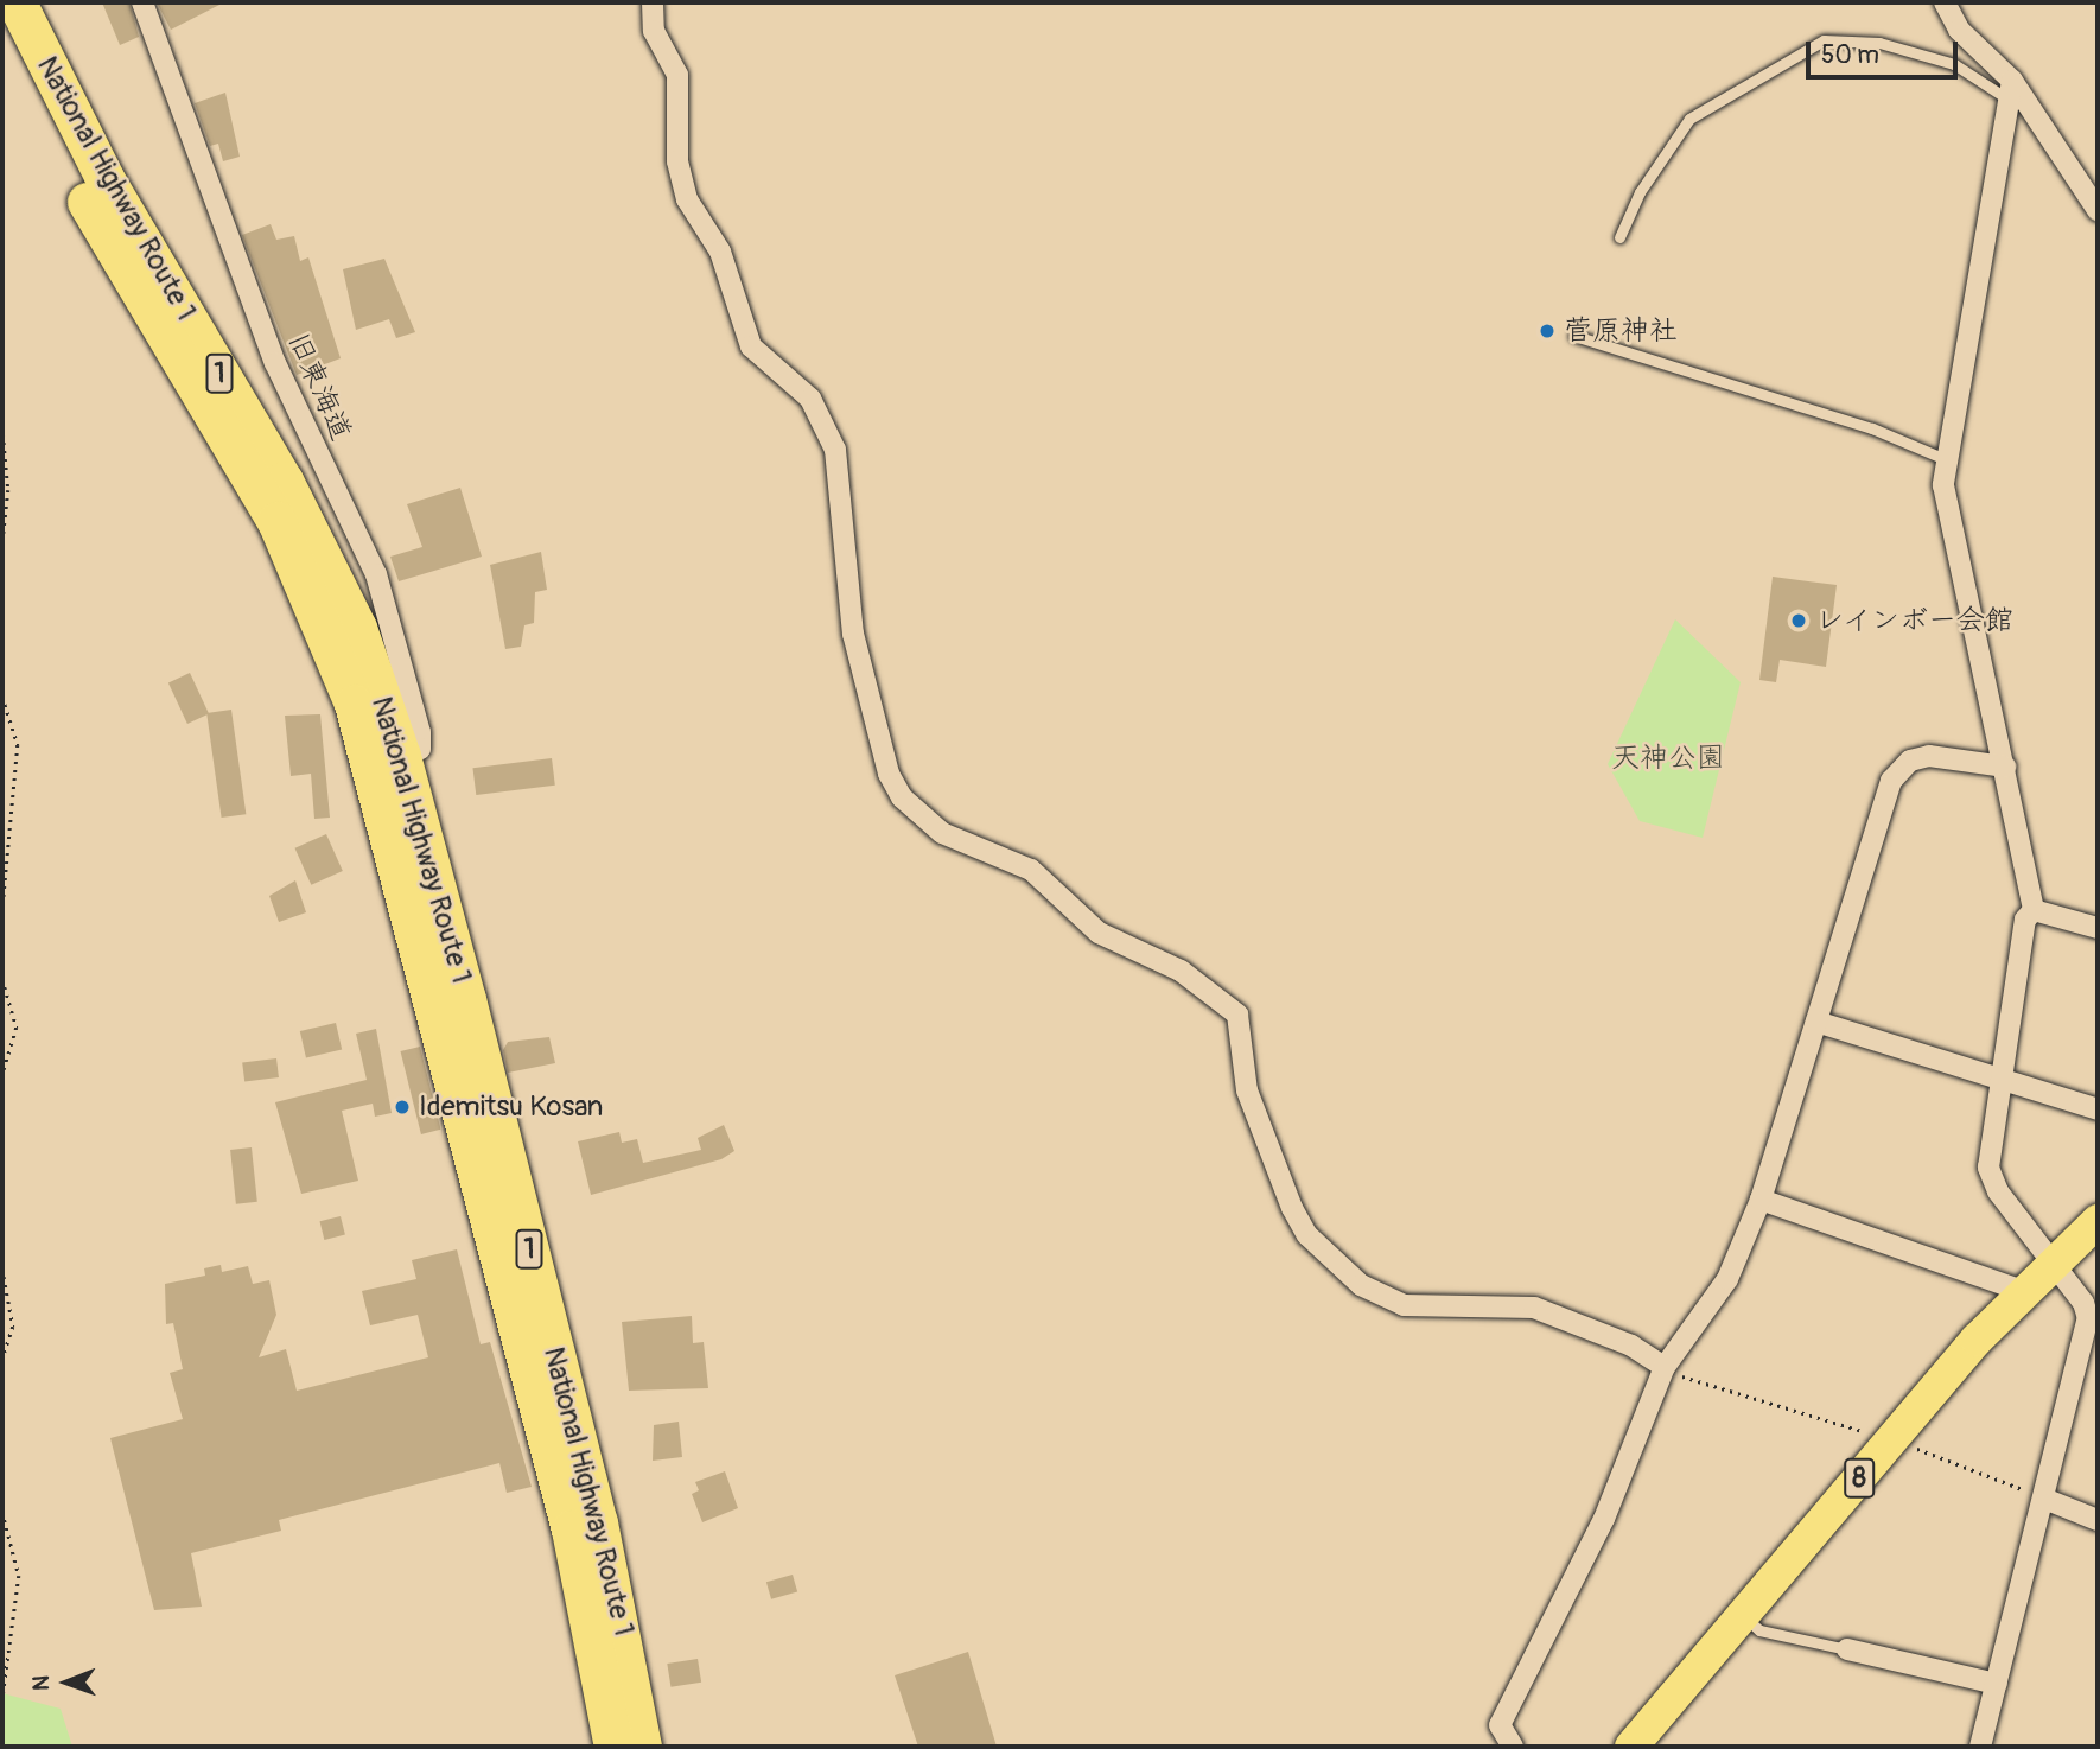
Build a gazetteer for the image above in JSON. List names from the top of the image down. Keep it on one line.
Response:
{"streets":{"highway":["National Highway Route 1","1"],"main road":["8"],"street":["旧東海道"]},"crossings":[["National Highway Route 1","旧東海道"]],"parks":["天神公園"],"places":["菅原神社","レインボー会館","Idemitsu Kosan"],"scale_bar":"50 m","north":"left"}
